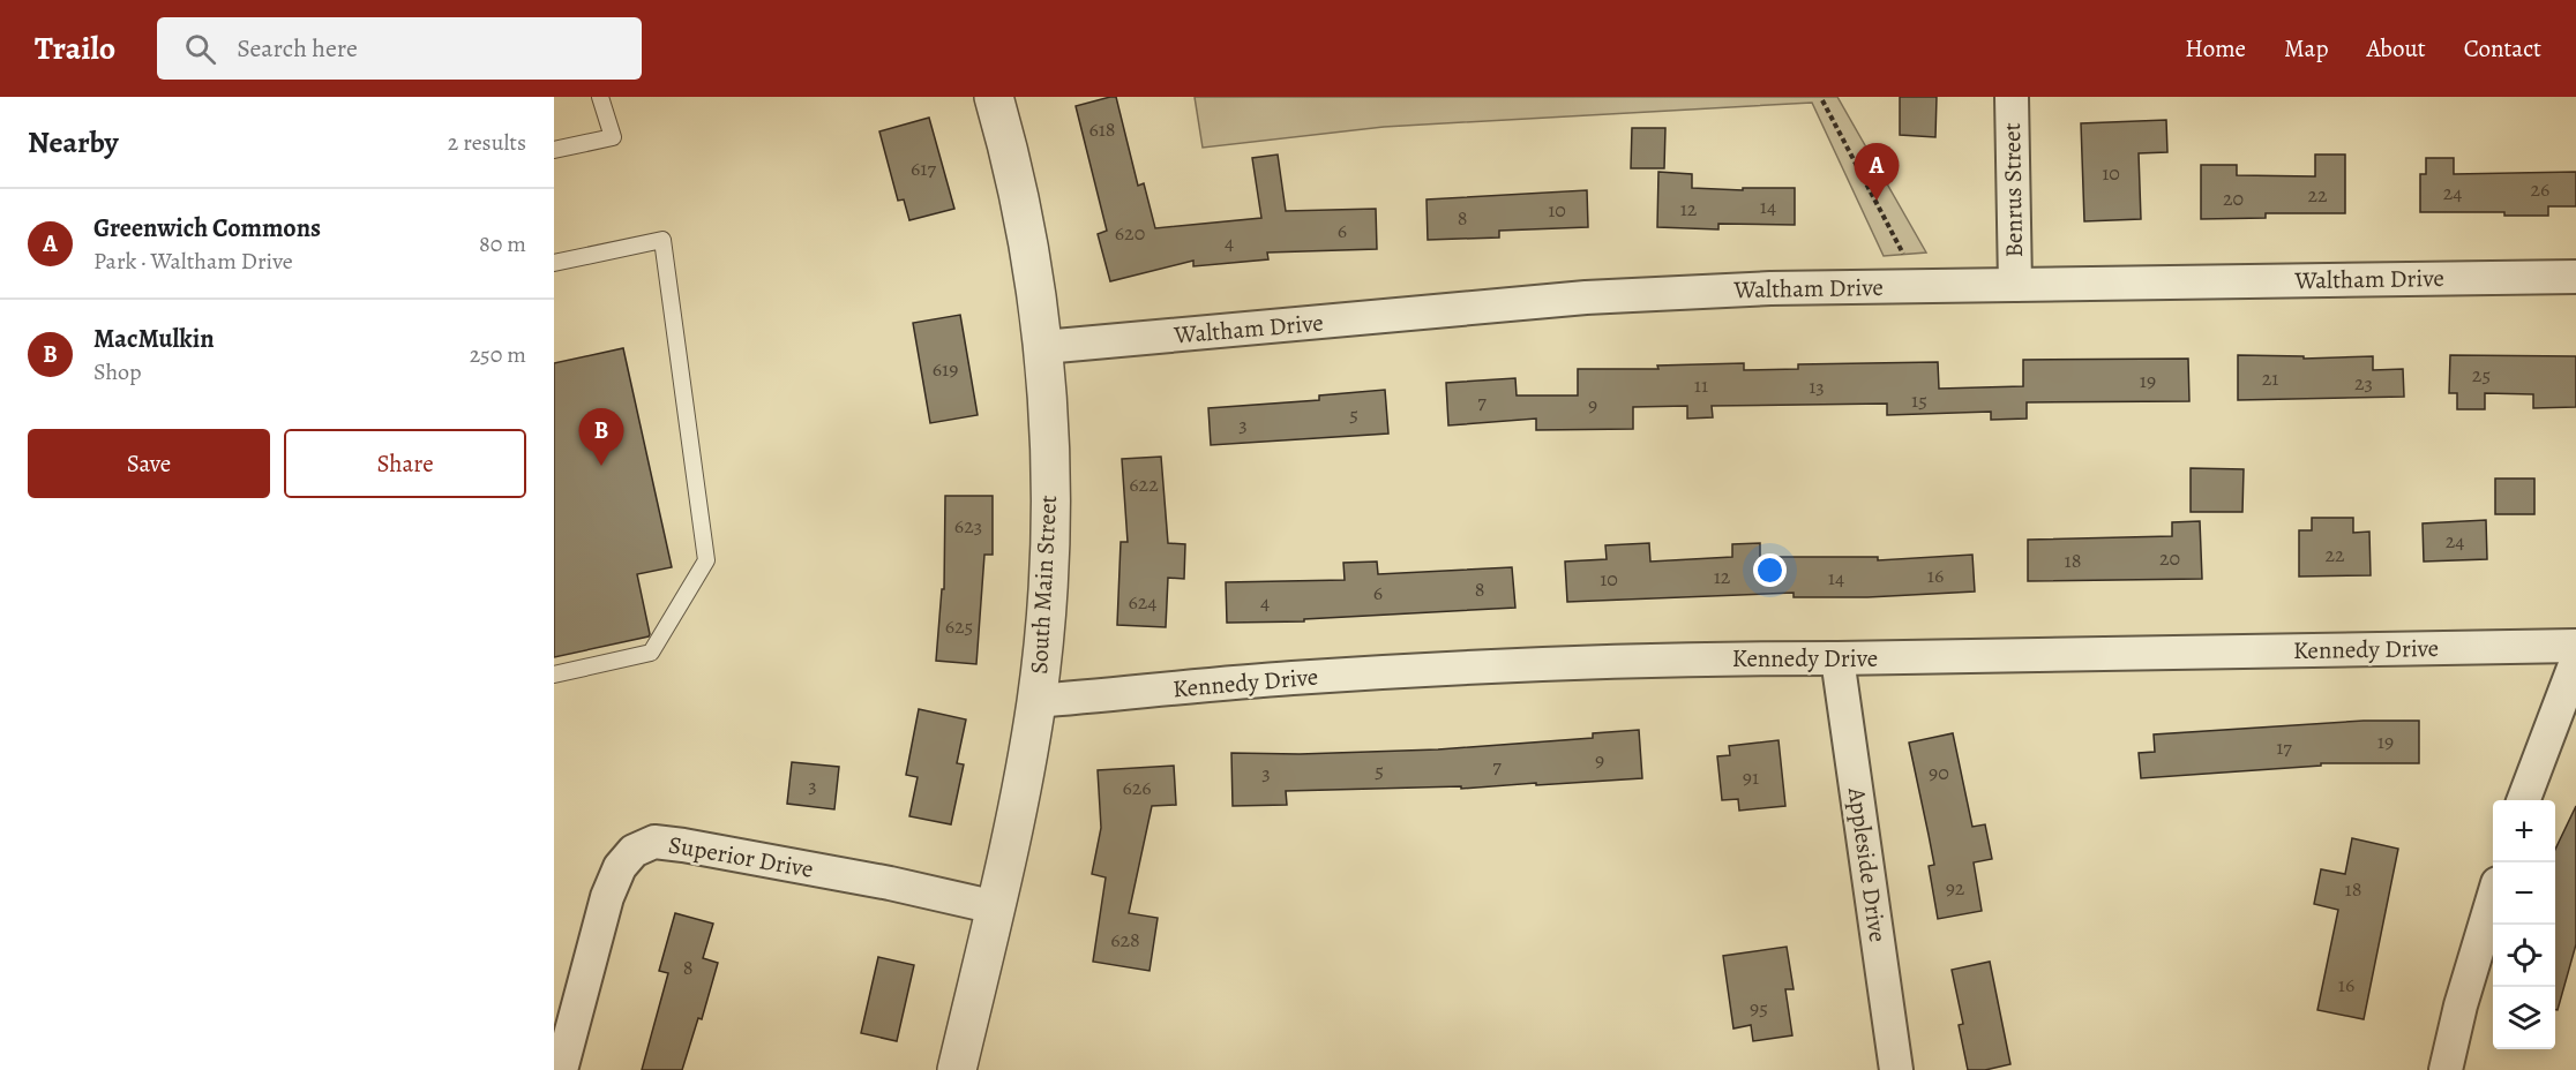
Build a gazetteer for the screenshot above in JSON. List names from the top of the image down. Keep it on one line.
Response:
{"streets":{"street":["Benrus Street","Waltham Drive","South Main Street","Kennedy Drive","Superior Drive","Appleside Drive"]},"crossings":[["Benrus Street","Waltham Drive"],["Waltham Drive","South Main Street"],["South Main Street","Kennedy Drive"],["South Main Street","Superior Drive"],["Kennedy Drive","Appleside Drive"]],"house_numbers":["618","617","10","26","24","22","20","14","12","10","8","6","620","4","619","25","21","19","23","11","13","15","7","9","5","3","622","623","24","22","20","18","16","12","14","10","8","6","624","4","625","19","17","9","7","5","3","90","91","3","626","92","18","628","8","16","95"],"page":{"header":"Trailo","search":"Search here","nav":["Home","Map","About","Contact"],"heading":["Nearby","2 results"],"pins":["A","B"],"list":[{"mark":"A","name":"Greenwich Commons","note":"Park · Waltham Drive","value":"80 m"},{"mark":"B","name":"MacMulkin","note":"Shop","value":"250 m"}],"buttons":["Save","Share"],"map_buttons":["+","−"]}}
